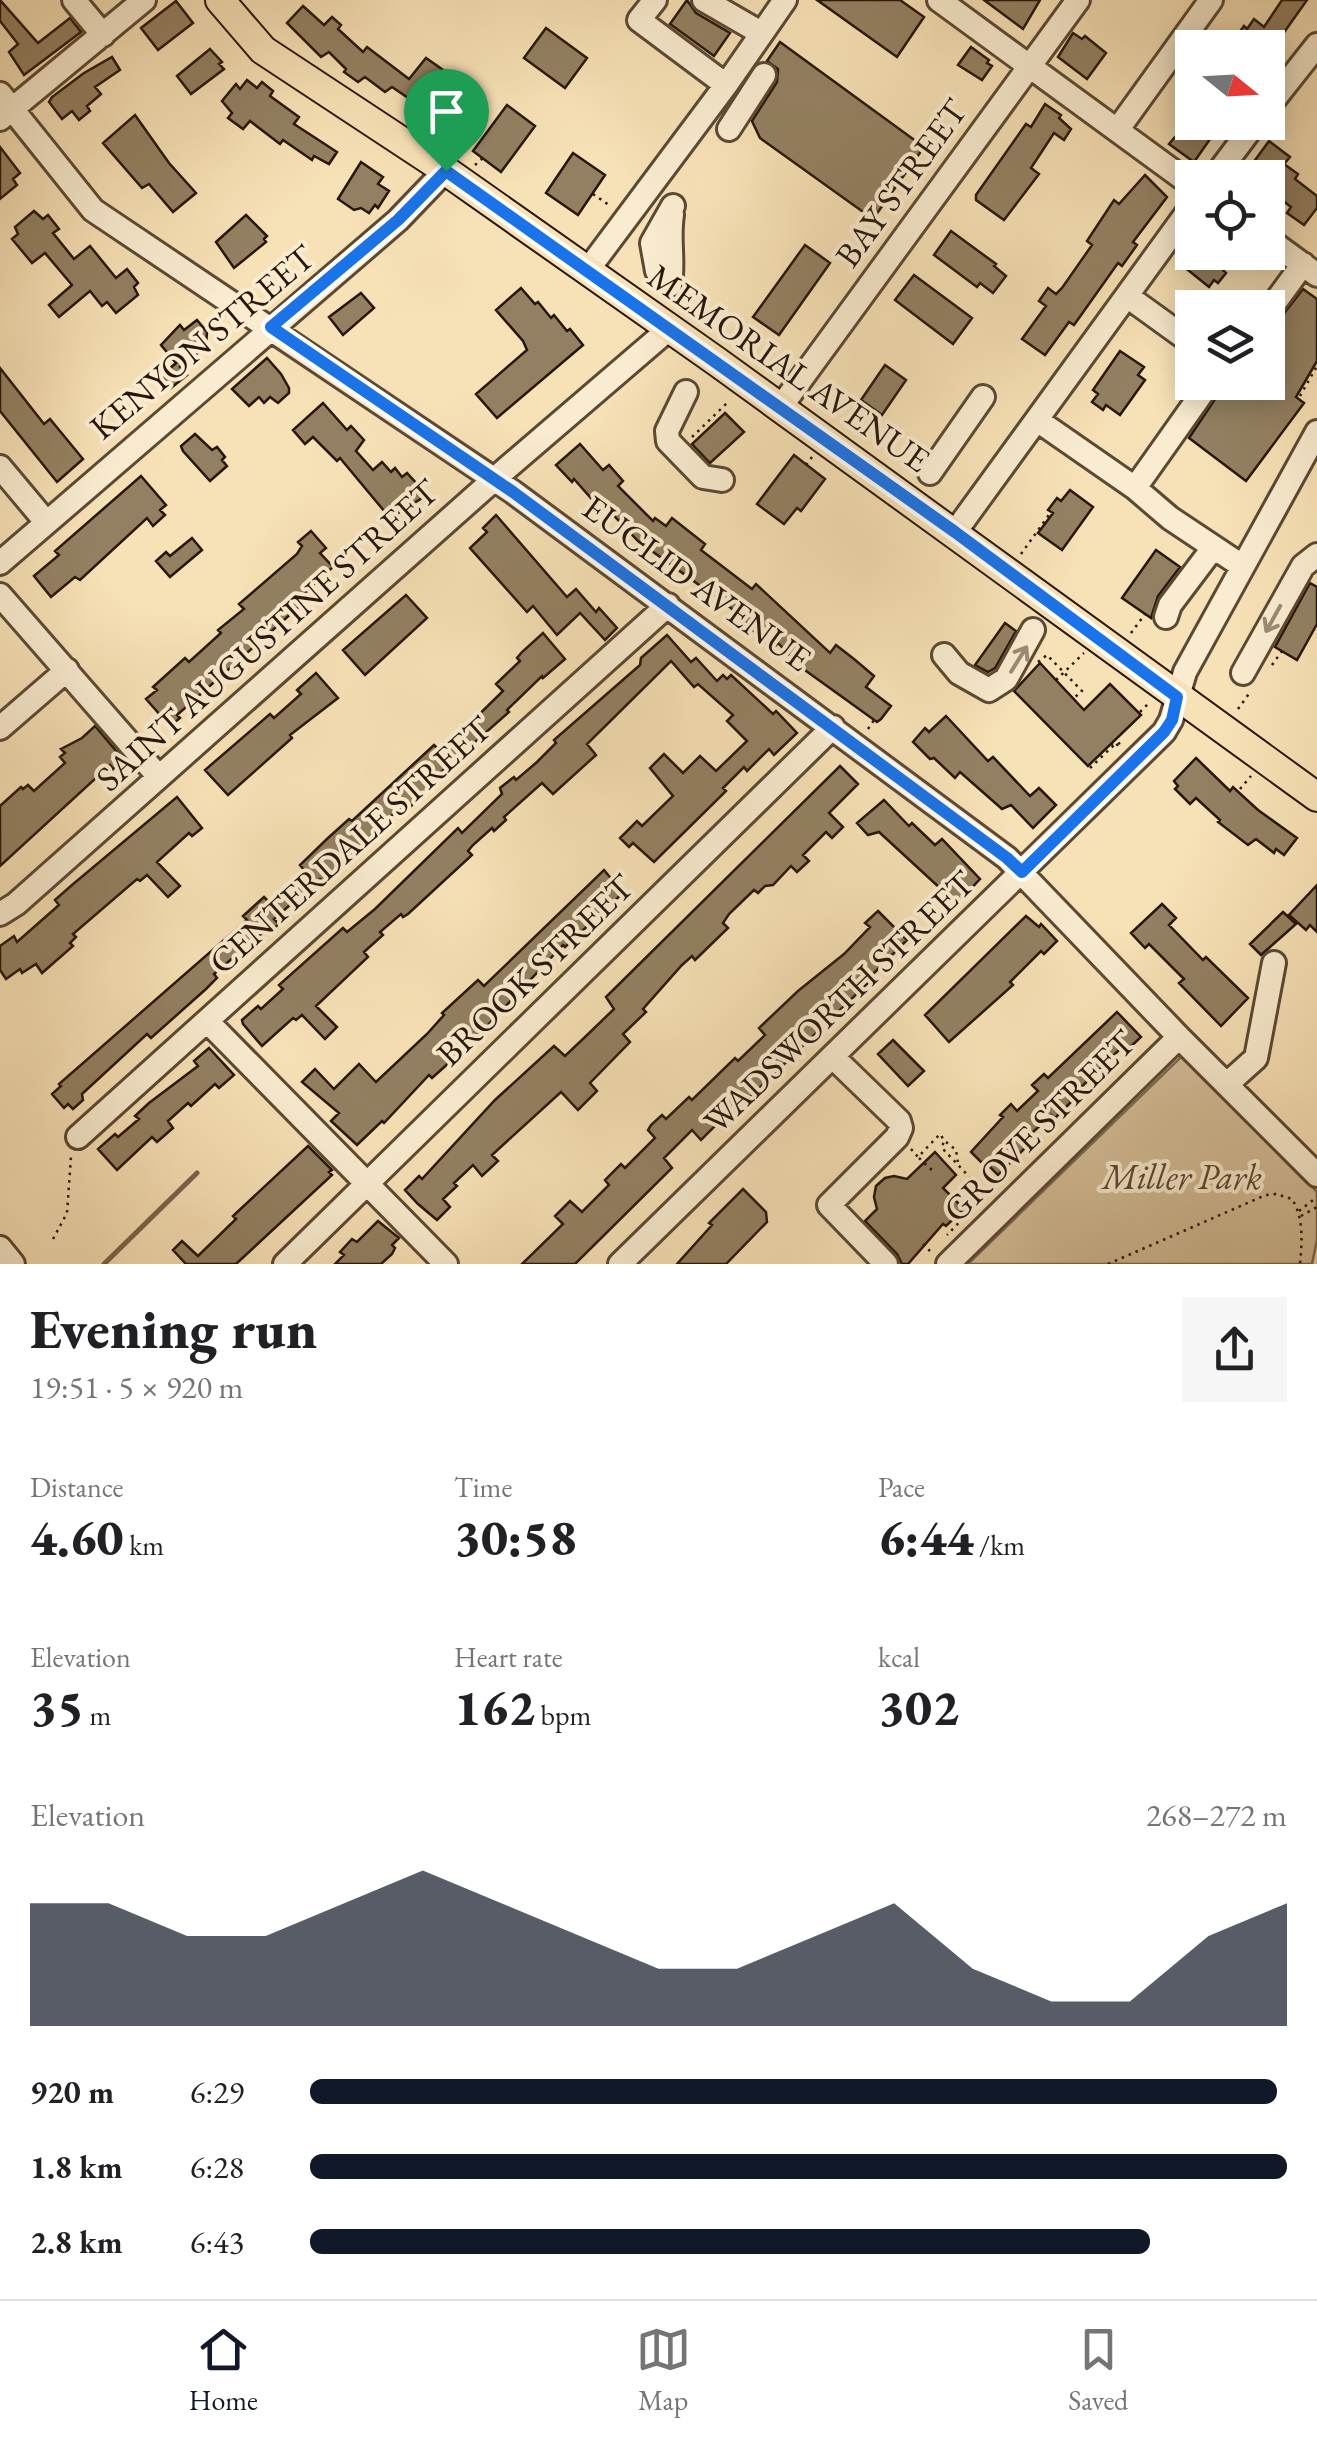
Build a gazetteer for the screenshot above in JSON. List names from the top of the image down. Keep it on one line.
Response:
{"streets":{"main road":["MEMORIAL AVENUE"],"street":["BAY STREET","KENYON STREET","EUCLID AVENUE","SAINT AUGUSTINE STREET","CENTERDALE STREET","BROOK STREET","WADSWORTH STREET","GROVE STREET"]},"crossings":[["BAY STREET","MEMORIAL AVENUE"],["KENYON STREET","MEMORIAL AVENUE"],["KENYON STREET","EUCLID AVENUE"],["MEMORIAL AVENUE","SAINT AUGUSTINE STREET"],["MEMORIAL AVENUE","WADSWORTH STREET"],["EUCLID AVENUE","SAINT AUGUSTINE STREET"],["EUCLID AVENUE","CENTERDALE STREET"],["EUCLID AVENUE","BROOK STREET"],["EUCLID AVENUE","WADSWORTH STREET"],["EUCLID AVENUE","GROVE STREET"]],"parks":["Miller Park"],"north":"right","page":{"heading":["Evening run","19:51 · 5 × 920 m"],"stats":[["Distance","4.60 km"],["Time","30:58"],["Pace","6:44 /km"],["Elevation","35 m"],["Heart rate","162 bpm"],["kcal","302"]],"chart":["Elevation","268–272 m"],"list":[{"name":"920 m","note":"6:29"},{"name":"1.8 km","note":"6:28"},{"name":"2.8 km","note":"6:43"}],"tabs":["Home","Map","Saved"]}}
